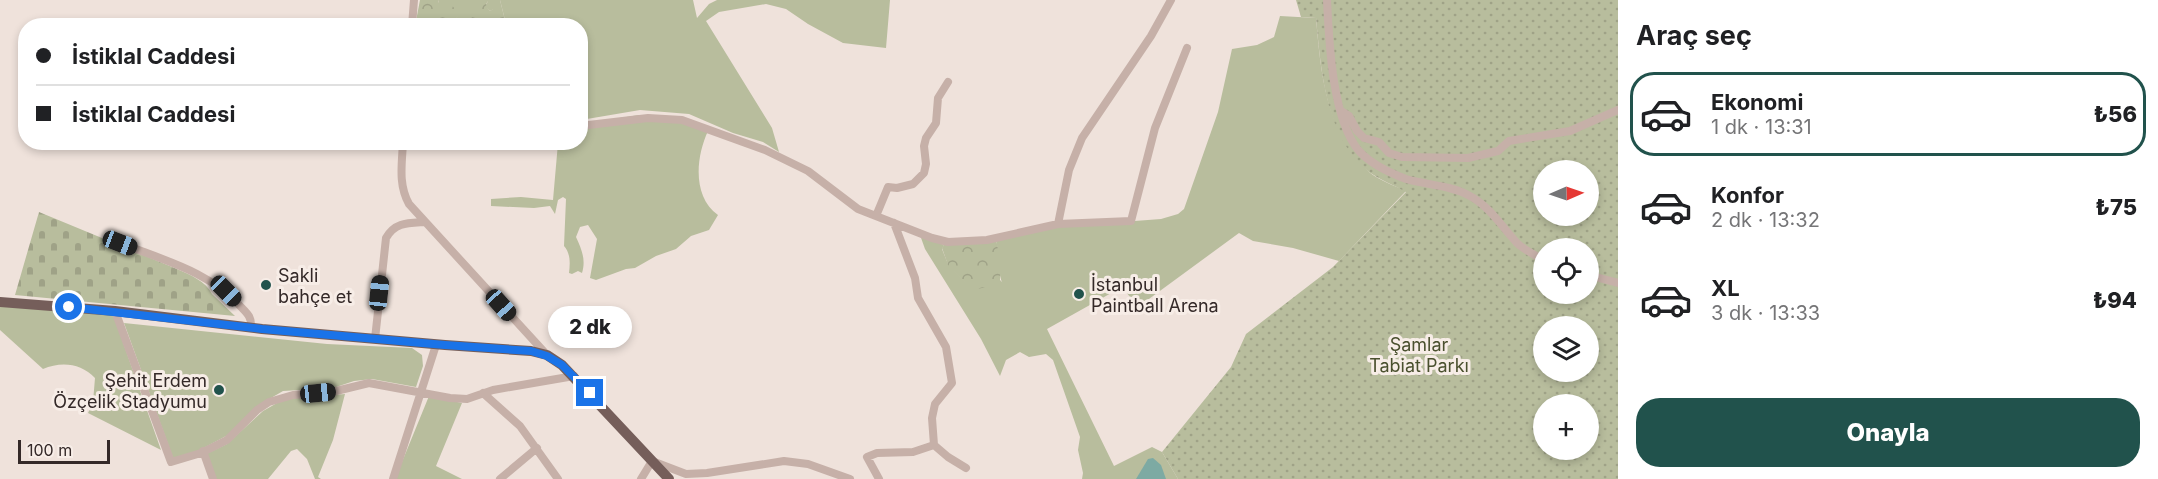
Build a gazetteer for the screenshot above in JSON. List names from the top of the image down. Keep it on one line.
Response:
{"parks":["Şamlar Tabiat Parkı"],"places":["Sakli bahçe et","İstanbul Paintball Arena","Şehit Erdem Özçelik Stadyumu"],"scale_bar":"100 m","north":"right","page":{"heading":"Araç seç","banner":["İstiklal Caddesi","İstiklal Caddesi"],"list":[{"name":"Ekonomi","note":"1 dk · 13:31","value":"₺56"},{"name":"Konfor","note":"2 dk · 13:32","value":"₺75"},{"name":"XL","note":"3 dk · 13:33","value":"₺94"}],"map_buttons":"+","bubble":"2 dk","buttons":"Onayla","scale":"100 m"}}
